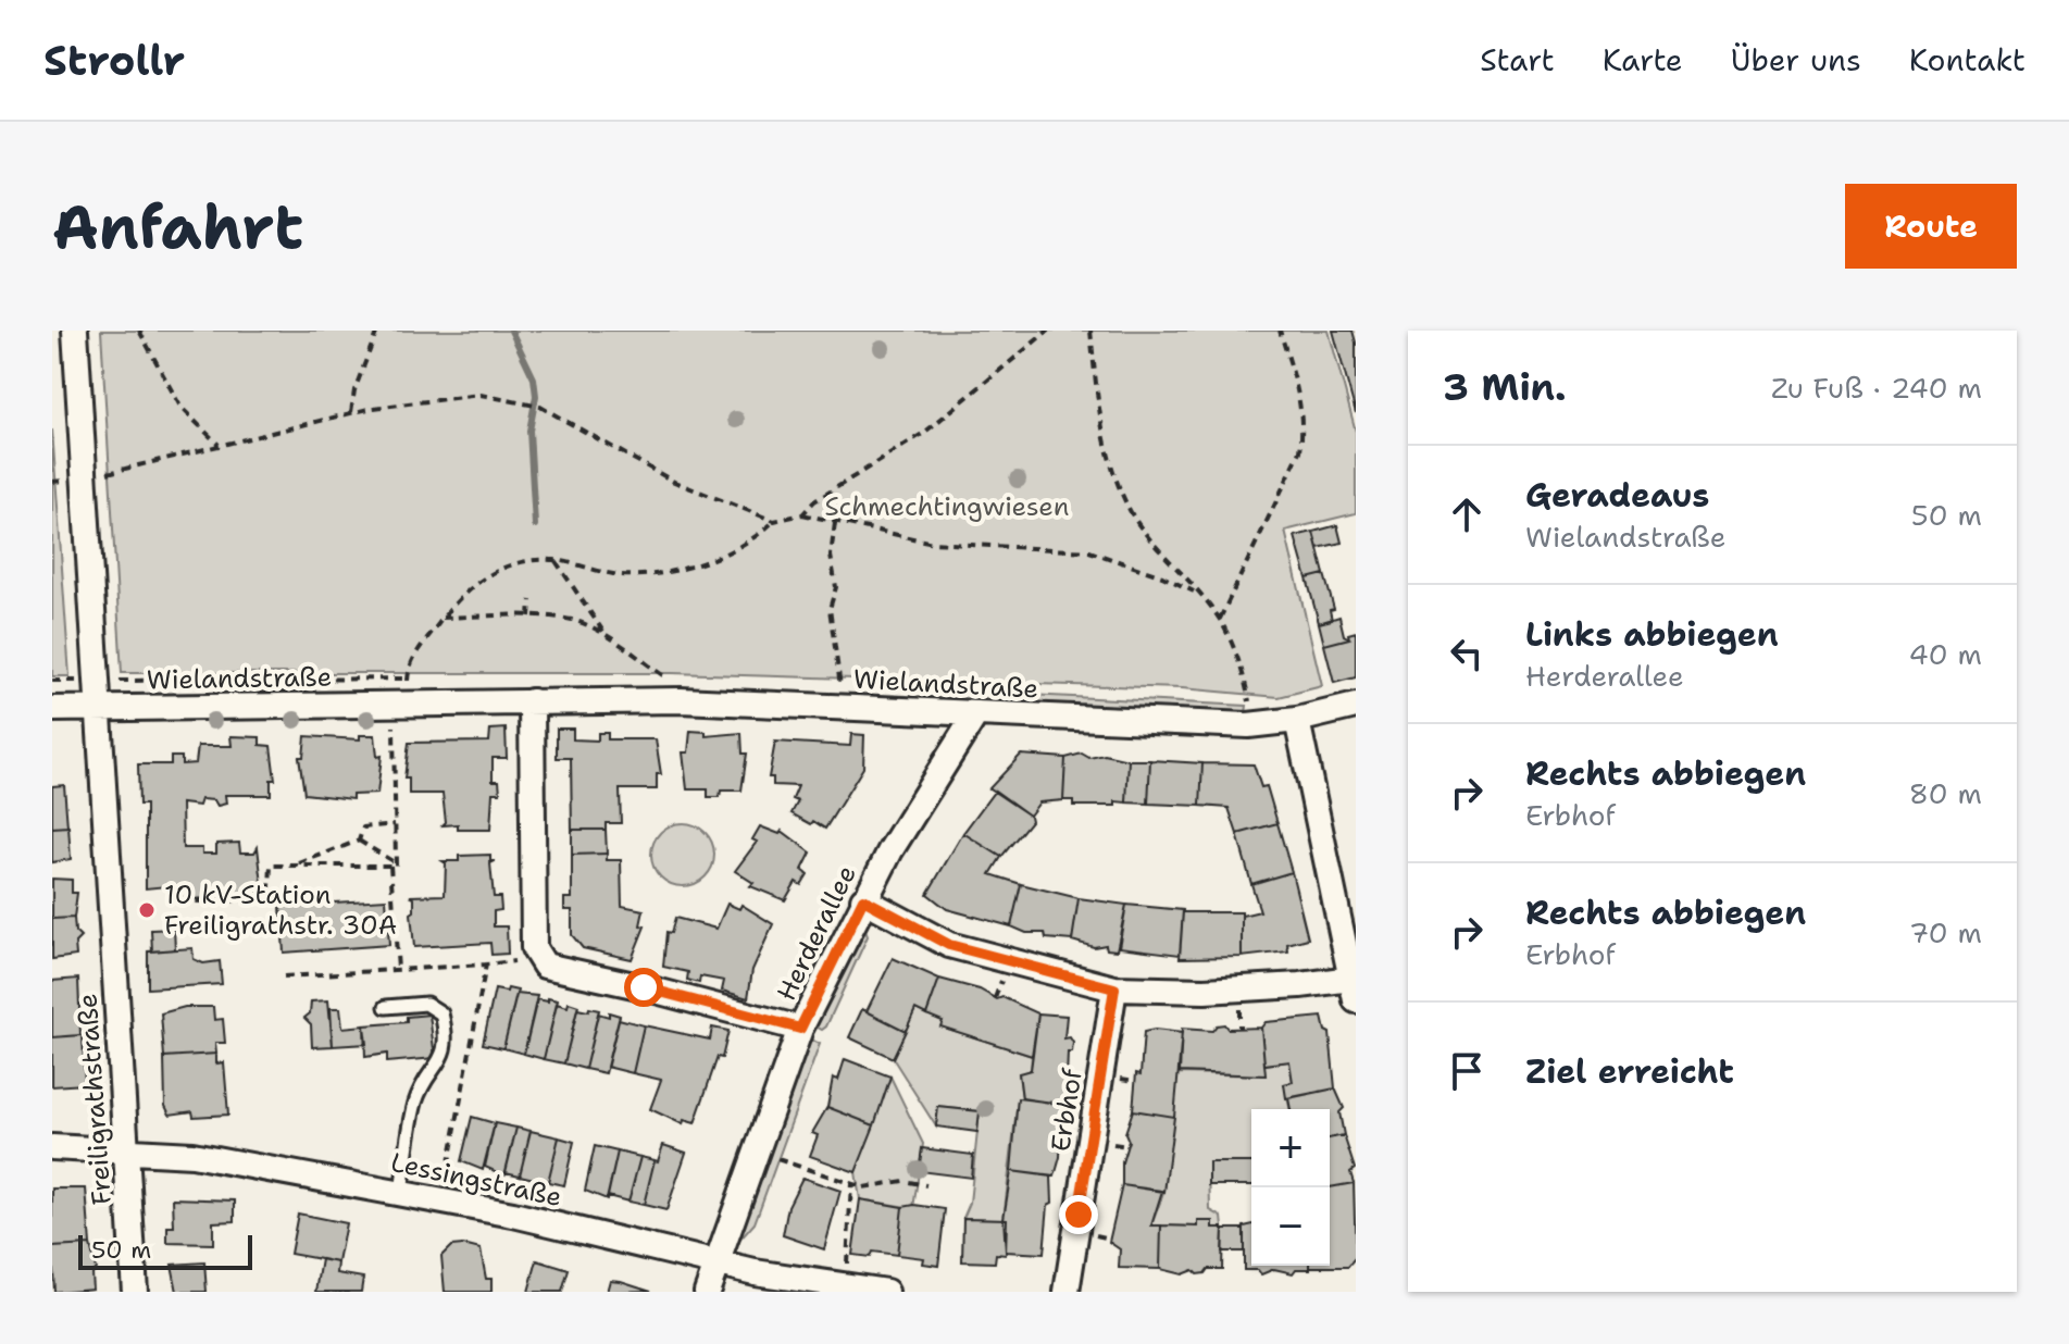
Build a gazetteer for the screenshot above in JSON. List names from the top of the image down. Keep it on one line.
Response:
{"streets":{"street":["Wielandstraße","Herderallee","Freiligrathstraße","Erbhof","Lessingstraße"]},"crossings":[["Wielandstraße","Herderallee"],["Wielandstraße","Freiligrathstraße"],["Herderallee","Lessingstraße"],["Freiligrathstraße","Lessingstraße"]],"parks":["Schmechtingwiesen"],"places":["10 kV-Station Freiligrathstr. 30A"],"scale_bar":"50 m","page":{"header":"Strollr","nav":["Start","Karte","Über uns","Kontakt"],"buttons":"Route","title":"Anfahrt","heading":["3 Min.","Zu Fuß · 240 m"],"list":[["Geradeaus","Wielandstraße","50 m"],["Links abbiegen","Herderallee","40 m"],["Rechts abbiegen","Erbhof","80 m"],["Rechts abbiegen","Erbhof","70 m"],"Ziel erreicht"],"map_buttons":["+","−"],"scale":"50 m"}}
